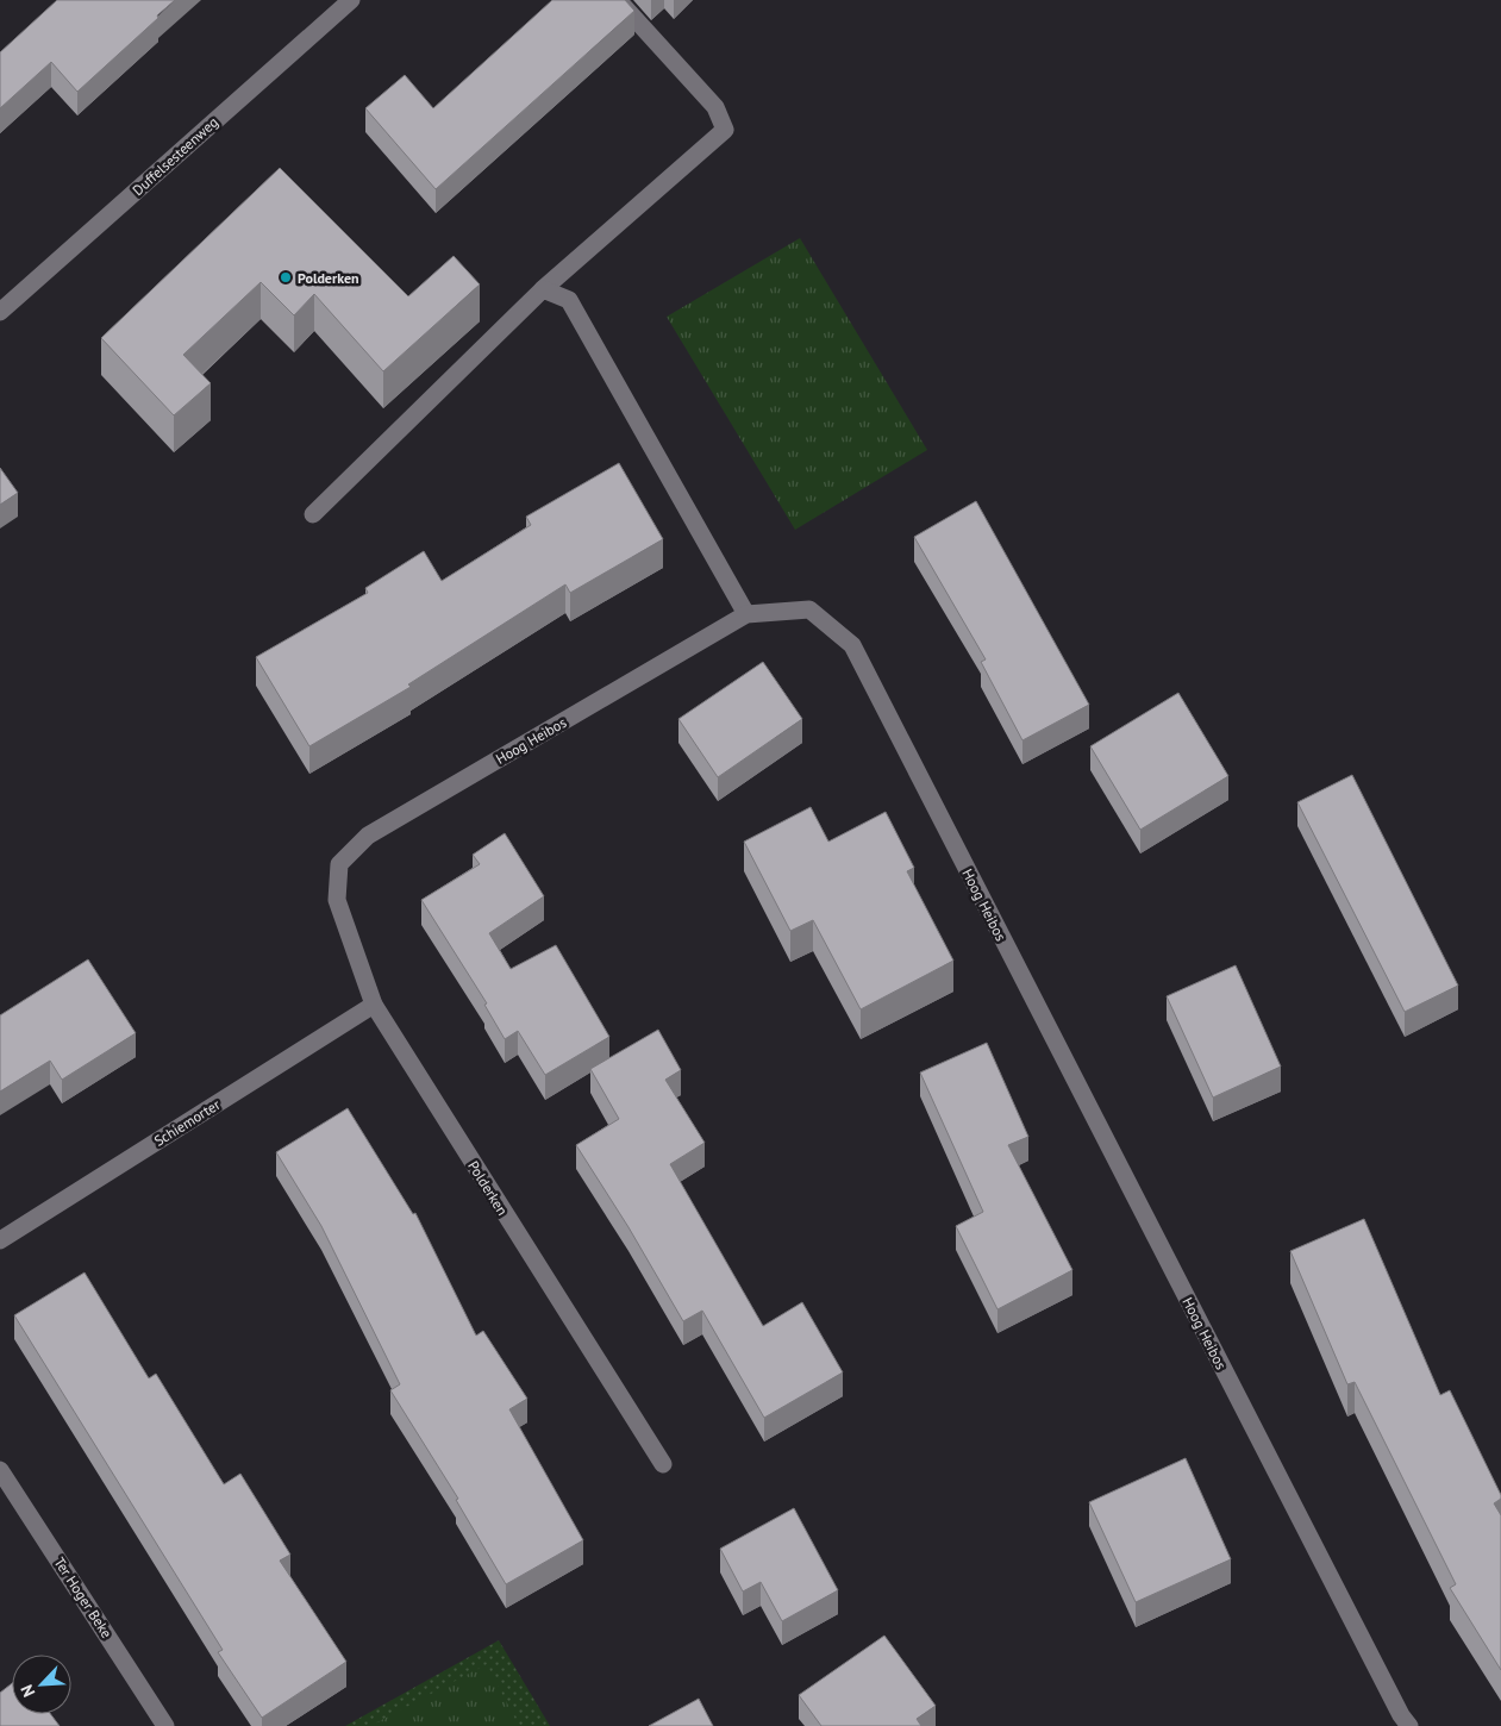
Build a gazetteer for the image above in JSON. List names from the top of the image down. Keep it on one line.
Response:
{"streets":{"street":["Duffelsesteenweg","Hoog Heibos","Schiemorter","Polderken","Ter Hoger Beke"]},"crossings":[["Hoog Heibos","Polderken"],["Schiemorter","Polderken"]],"places":["Polderken"],"north":"bottom left"}
